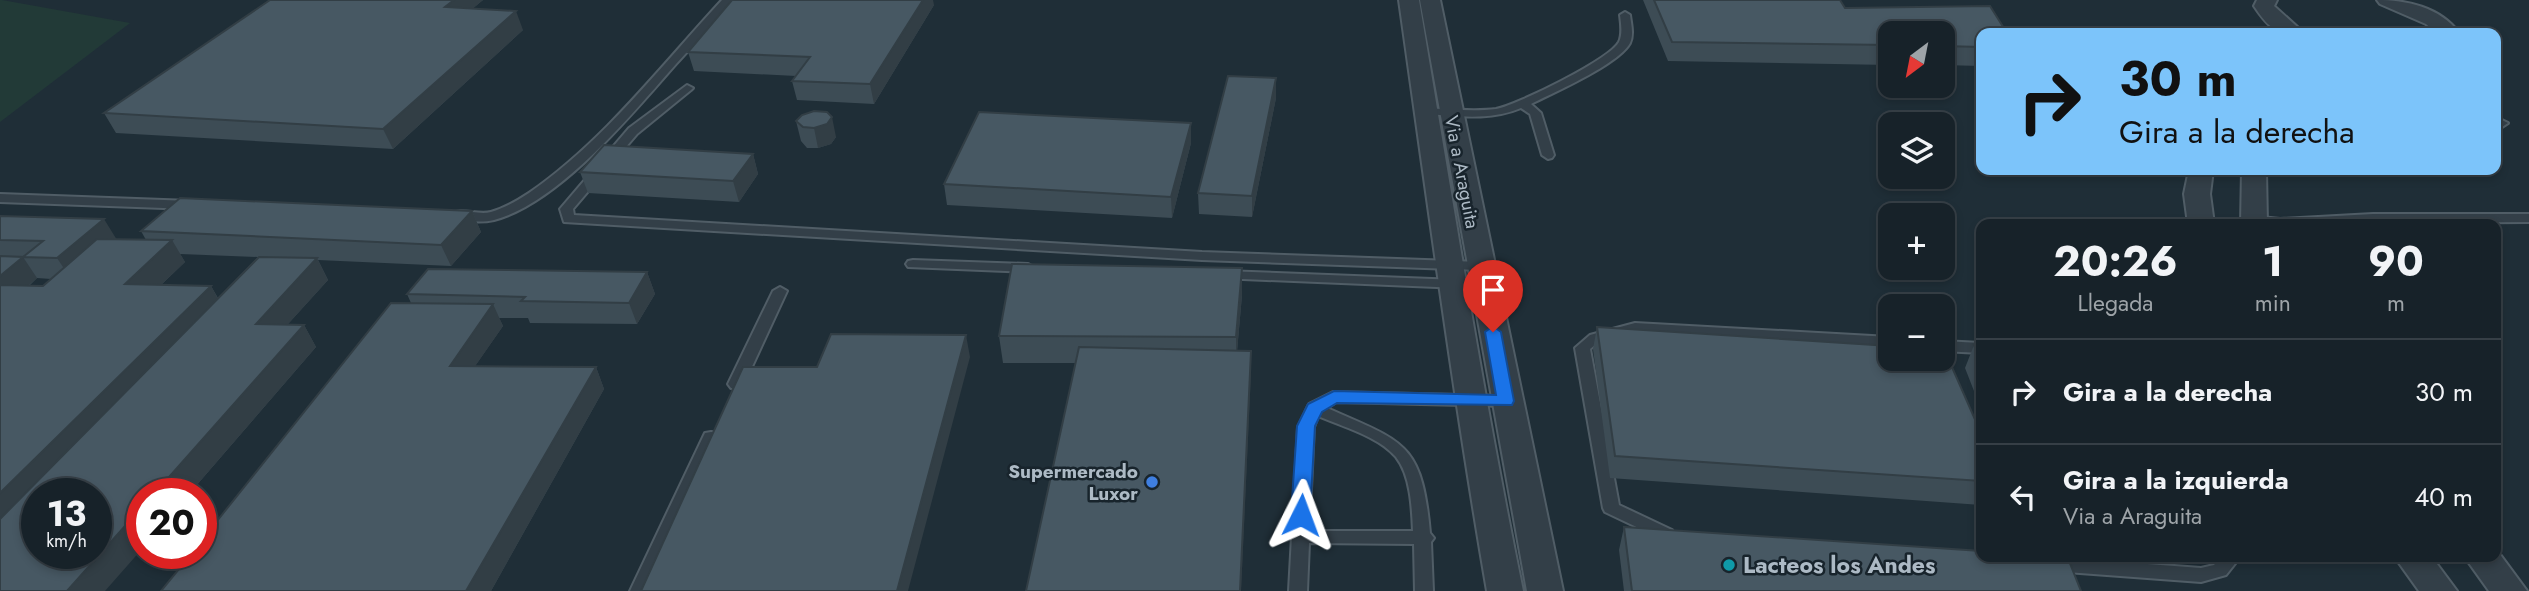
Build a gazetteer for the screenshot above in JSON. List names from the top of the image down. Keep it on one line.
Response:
{"streets":{"street":["Via a Araguita"]},"places":["Supermercado Luxor","Lacteos los Andes"],"north":"bottom left","page":{"map_buttons":["+","−"],"turn":["30 m","Gira a la derecha"],"eta":["20:26","Llegada","1","min","90","m"],"list":[{"name":"Gira a la derecha","value":"30 m"},{"name":"Gira a la izquierda","note":"Via a Araguita","value":"40 m"}],"speed":"13 km/h","limit":"20"}}
